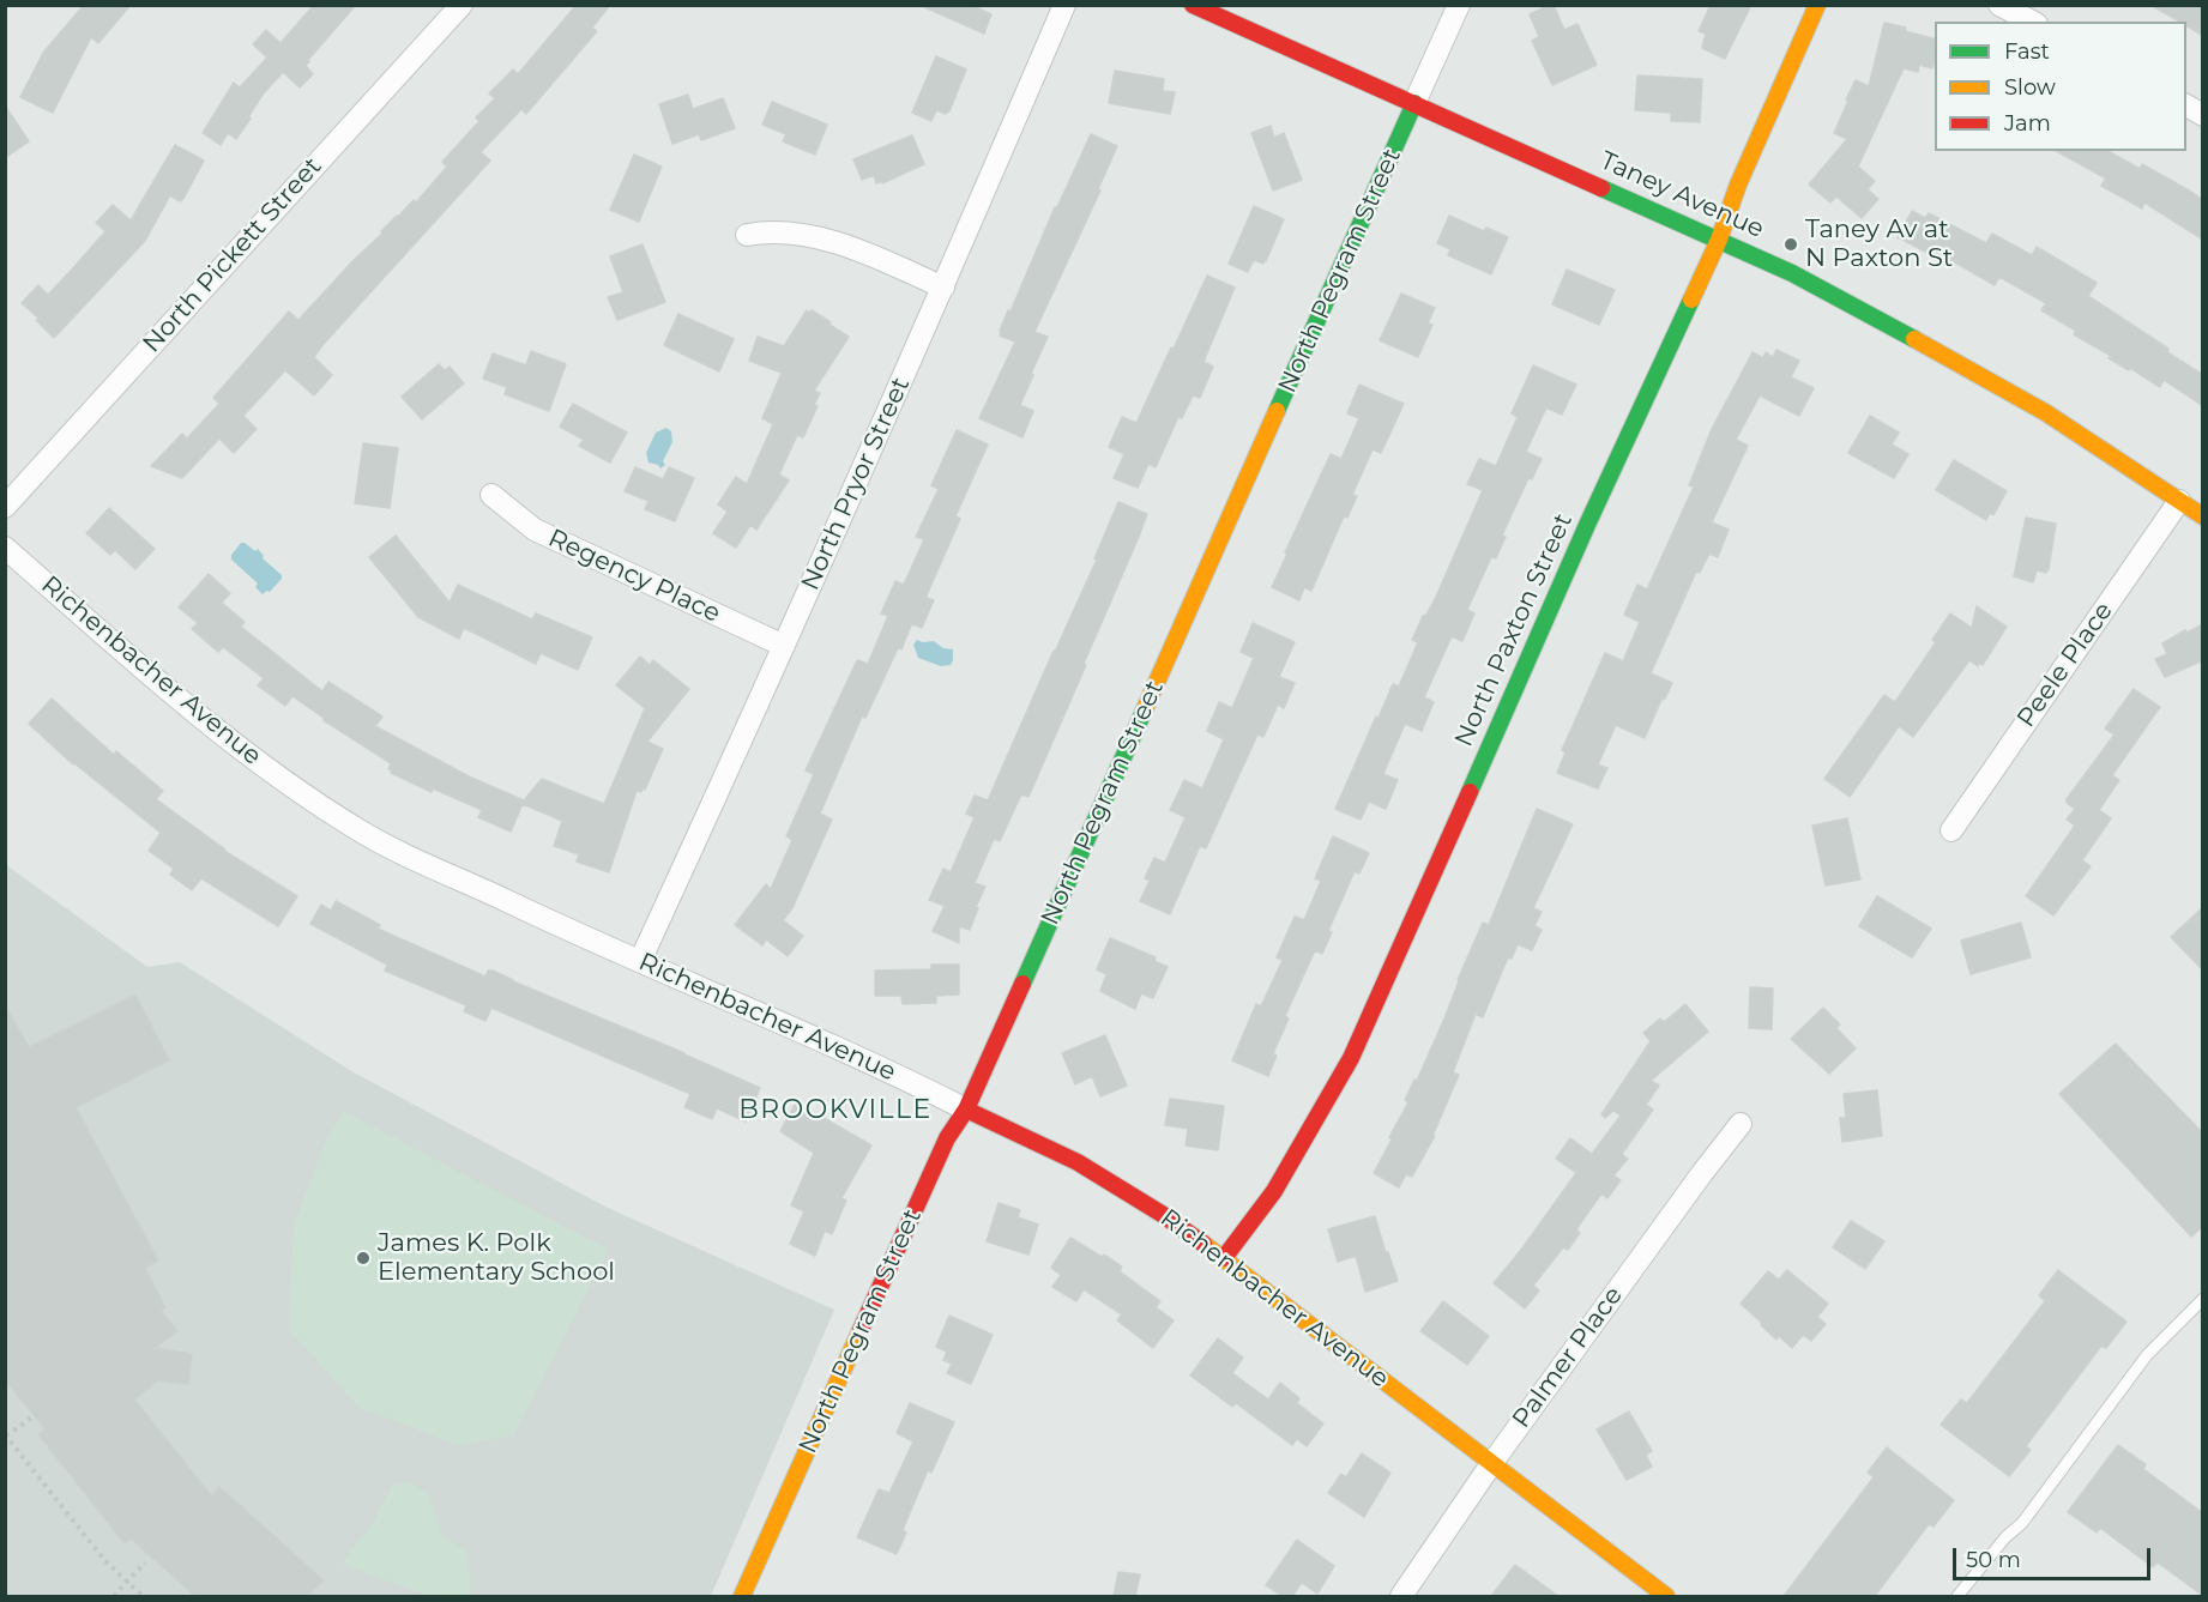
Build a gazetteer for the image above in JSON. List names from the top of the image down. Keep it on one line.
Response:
{"streets":{"street":["Taney Avenue","North Pickett Street","North Pegram Street","North Pryor Street","Regency Place","North Paxton Street","Peele Place","Richenbacher Avenue","Palmer Place"]},"crossings":[["Taney Avenue","North Pegram Street"],["Taney Avenue","North Paxton Street"],["Taney Avenue","Peele Place"],["North Pegram Street","Richenbacher Avenue"],["North Pryor Street","Regency Place"],["North Pryor Street","Richenbacher Avenue"],["North Paxton Street","Richenbacher Avenue"],["Richenbacher Avenue","Palmer Place"]],"districts":["BROOKVILLE"],"places":["Taney Av at N Paxton St","James K. Polk Elementary School"],"legend":["Fast","Slow","Jam"],"scale_bar":"50 m"}
